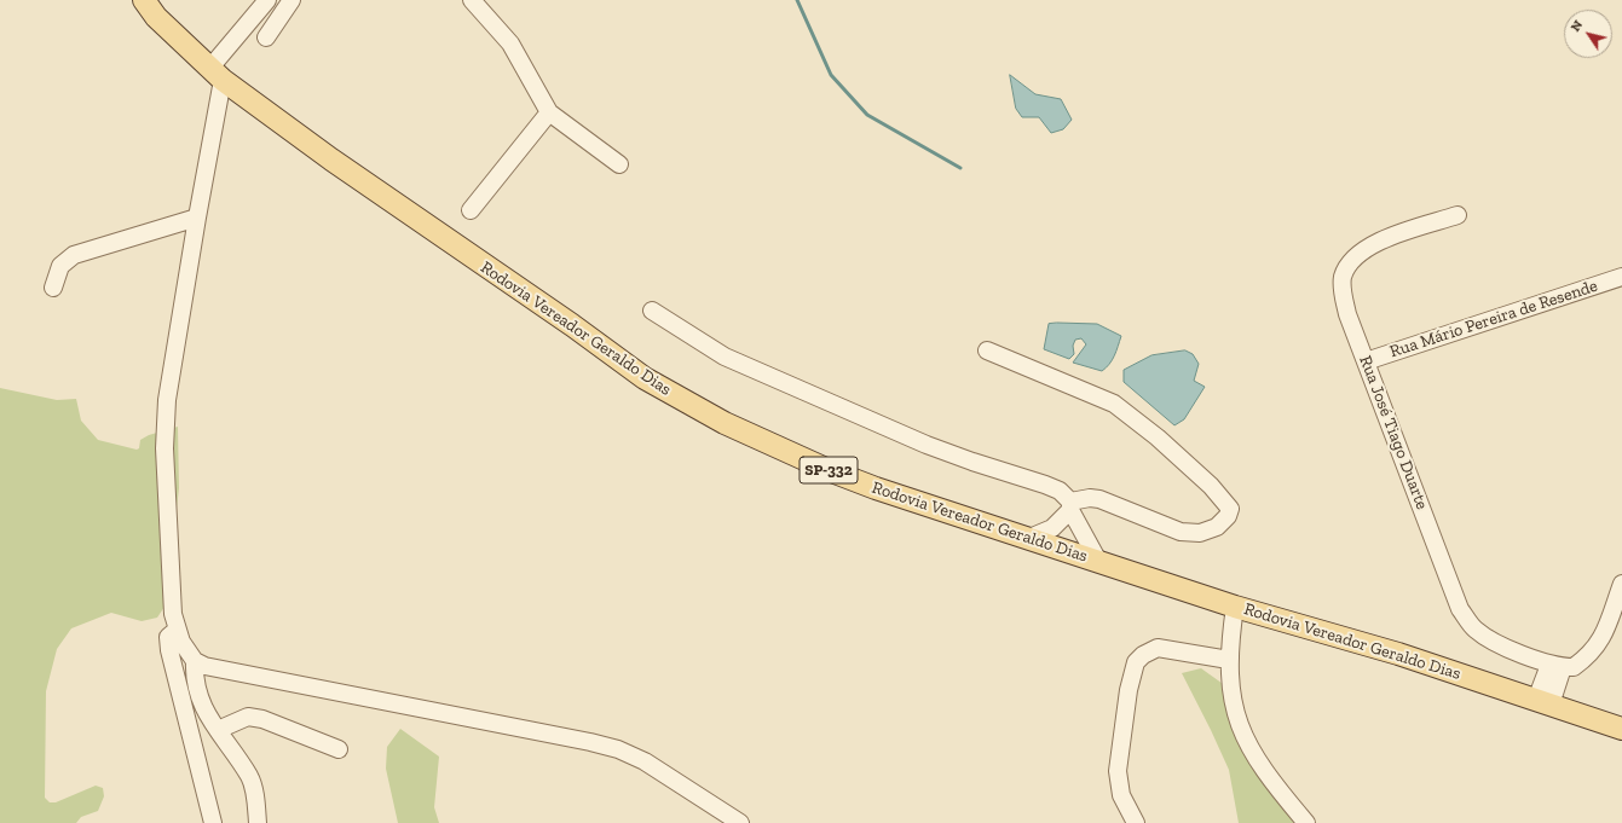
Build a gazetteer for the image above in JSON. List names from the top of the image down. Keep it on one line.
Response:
{"streets":{"main road":["Rodovia Vereador Geraldo Dias","SP-332"],"street":["Rua Mário Pereira de Resende","Rua José Tiago Duarte"]},"crossings":[["Rua Mário Pereira de Resende","Rua José Tiago Duarte"]],"north":"top left"}
